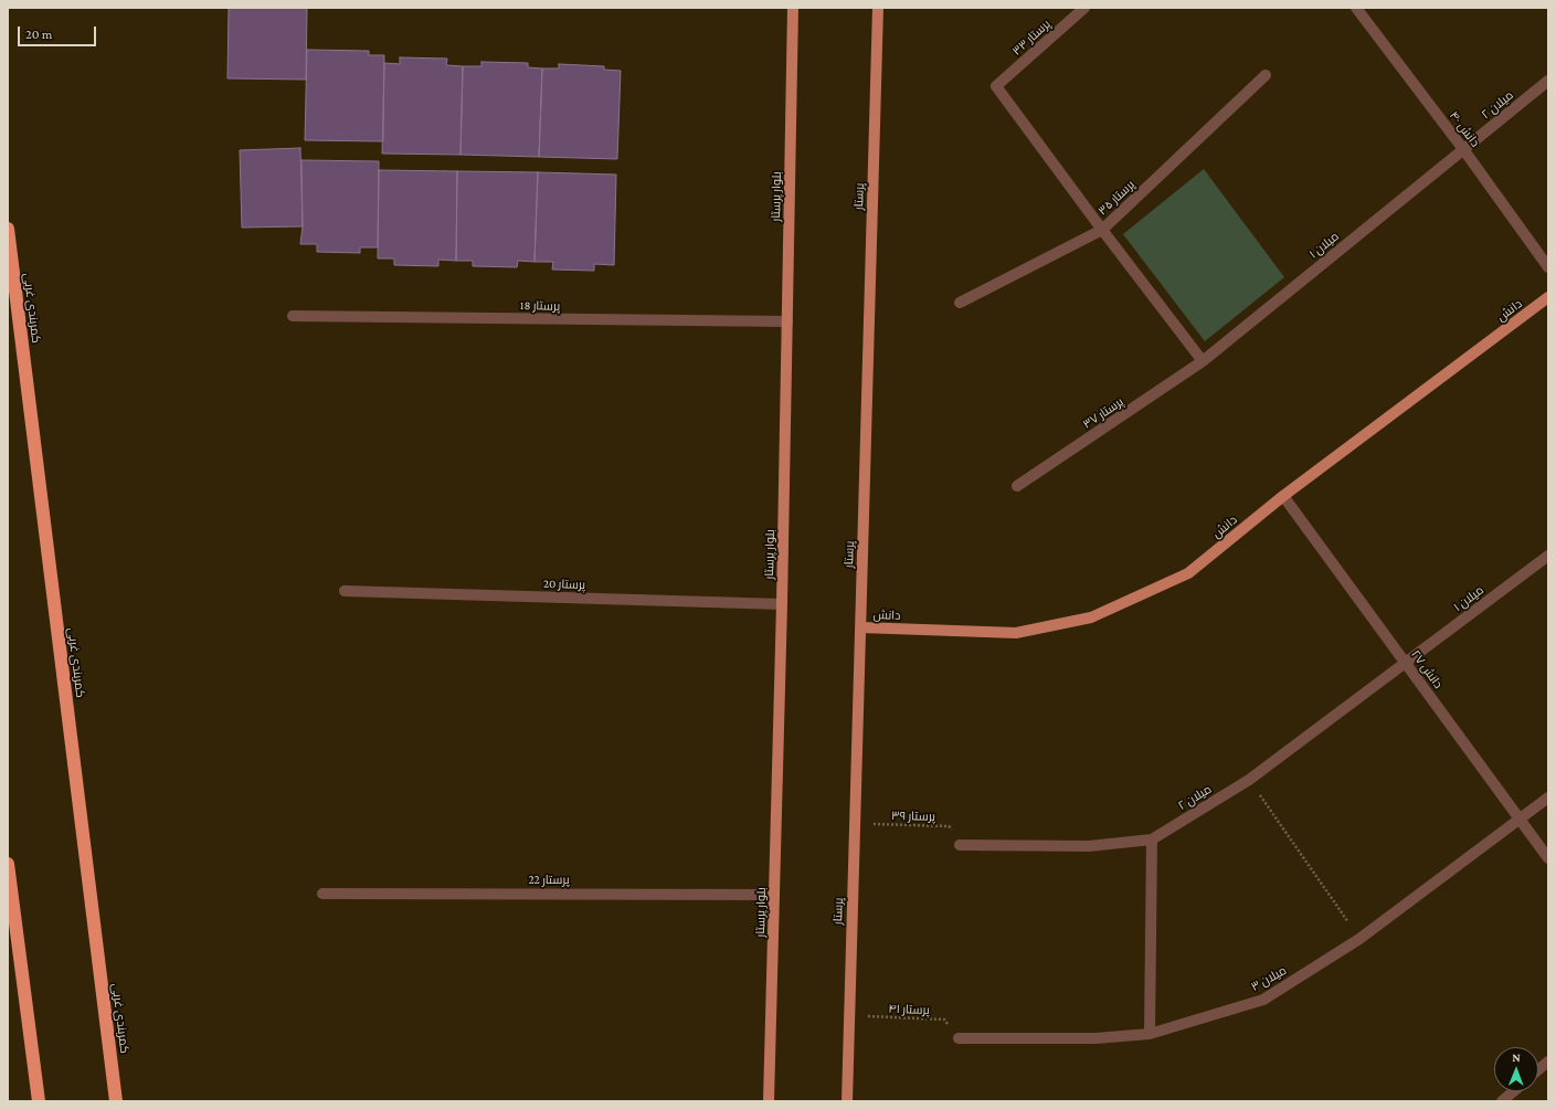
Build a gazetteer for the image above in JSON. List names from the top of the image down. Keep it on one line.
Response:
{"streets":{"highway":["کمربندی غربی"],"main road":["بلوار پرستار","پرستار","دانش"],"street":["پرستار ۳۳","میلان ۲","دانش ۴۰","پرستار ۳۵","میلان ۱","پرستار 18","پرستار ۳۷","پرستار 20","دانش ۲۷","پرستار 22","میلان ۳"],"path":["پرستار ۳۹","پرستار ۴۱"]},"crossings":[["پرستار ۳۳","پرستار ۳۵"],["میلان ۲","دانش ۴۰"],["میلان ۲","میلان ۱"],["میلان ۲","دانش ۲۷"],["میلان ۲","پرستار ۳۹"],["دانش ۴۰","میلان ۱"],["بلوار پرستار","پرستار 18"],["بلوار پرستار","پرستار 20"],["بلوار پرستار","پرستار 22"],["پرستار","دانش"],["پرستار","پرستار ۳۹"],["پرستار","پرستار ۴۱"],["میلان ۱","پرستار ۳۷"],["میلان ۱","دانش ۲۷"],["دانش","دانش ۲۷"],["دانش ۲۷","میلان ۳"],["میلان ۳","پرستار ۴۱"]],"scale_bar":"20 m","north":"top"}
